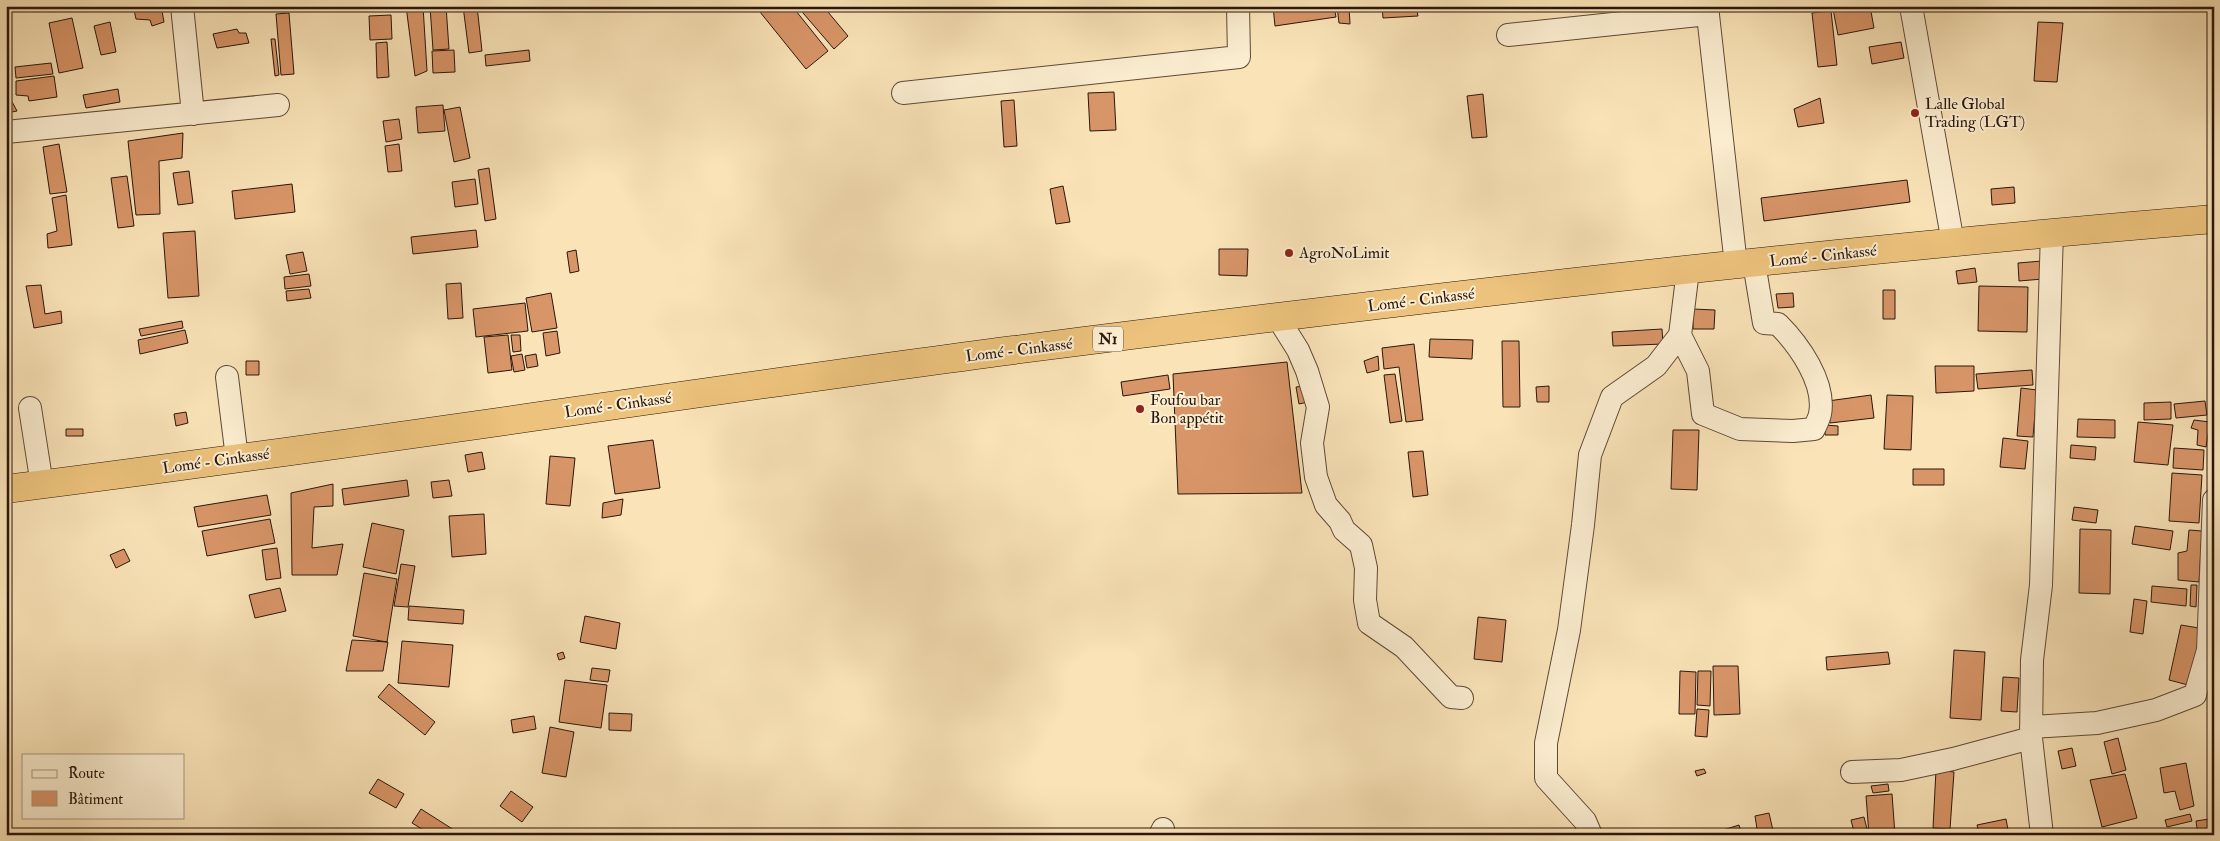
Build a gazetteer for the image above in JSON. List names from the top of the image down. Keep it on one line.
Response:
{"streets":{"highway":["Lomé - Cinkassé","N1"]},"places":["Lalle Global Trading (LGT)","AgroNoLimit","Foufou bar Bon appétit"],"legend":["Route","Bâtiment"]}
